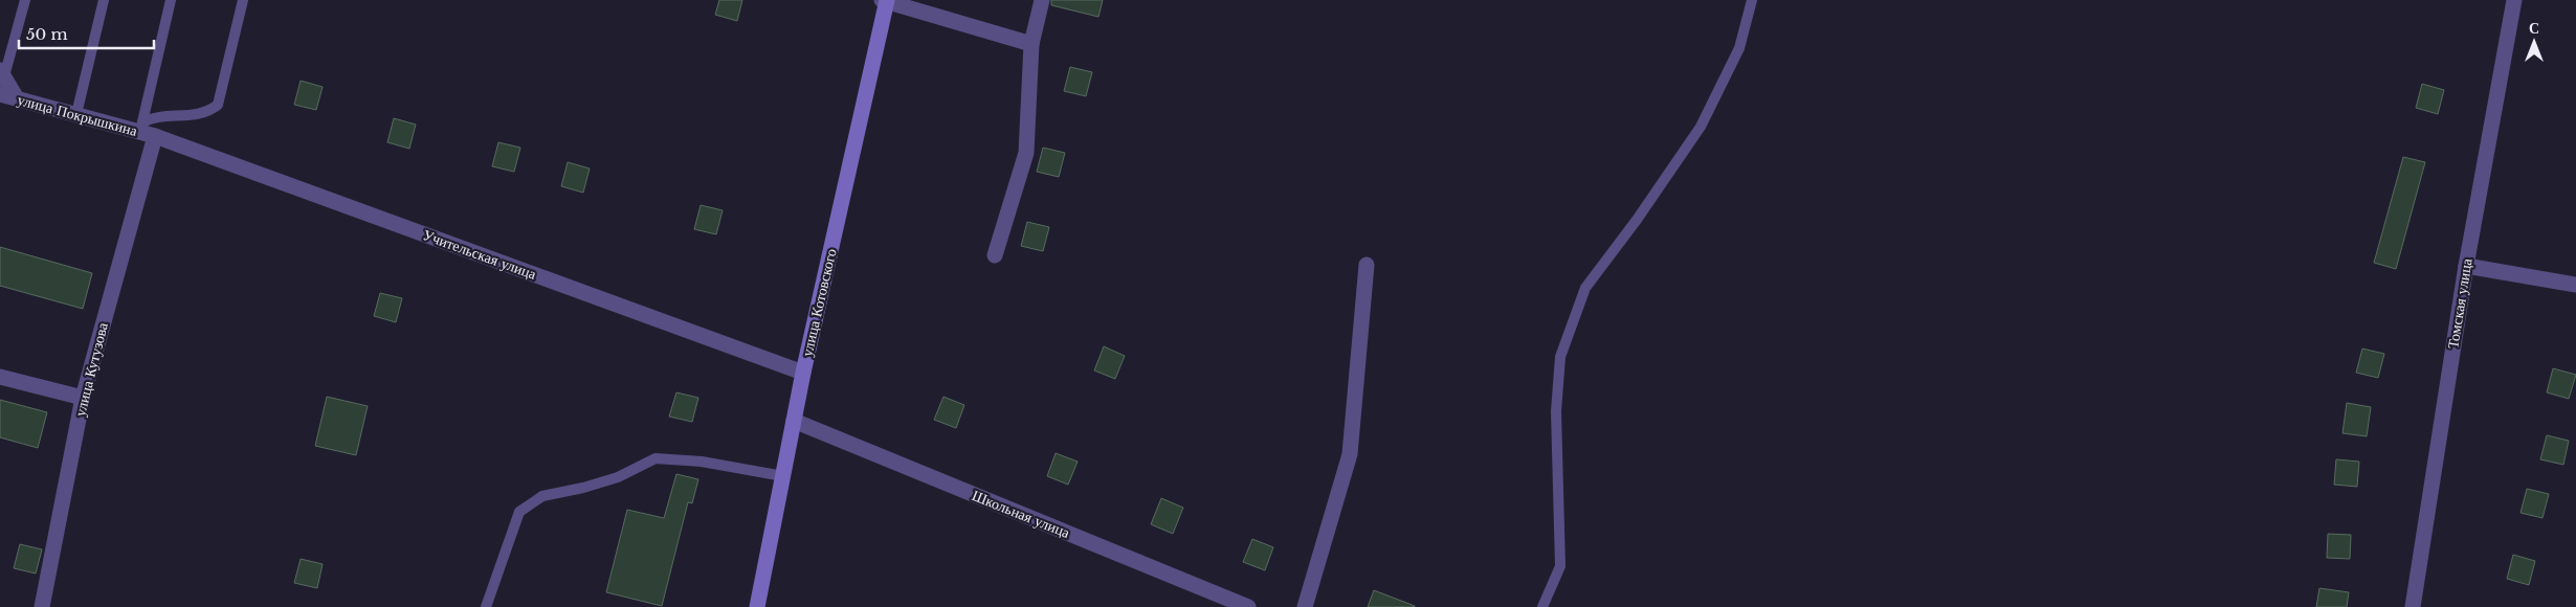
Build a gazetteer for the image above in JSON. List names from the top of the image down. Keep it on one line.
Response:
{"streets":{"main road":["улица Котовского"],"street":["улица Покрышкина","Учительская улица","Томская улица","улица Кутузова","Школьная улица"]},"crossings":[["улица Покрышкина","Учительская улица"],["улица Покрышкина","улица Кутузова"],["Учительская улица","улица Котовского"],["Учительская улица","улица Кутузова"],["улица Котовского","Школьная улица"]],"scale_bar":"50 m","north":"top"}
